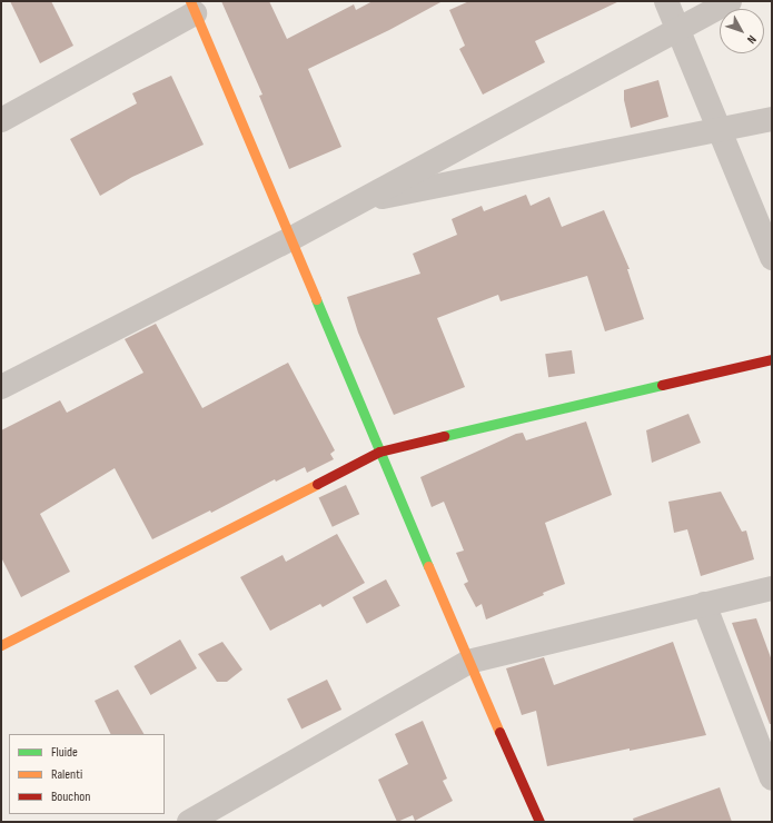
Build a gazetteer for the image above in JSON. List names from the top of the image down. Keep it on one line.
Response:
{"legend":["Fluide","Ralenti","Bouchon"],"north":"bottom right"}
